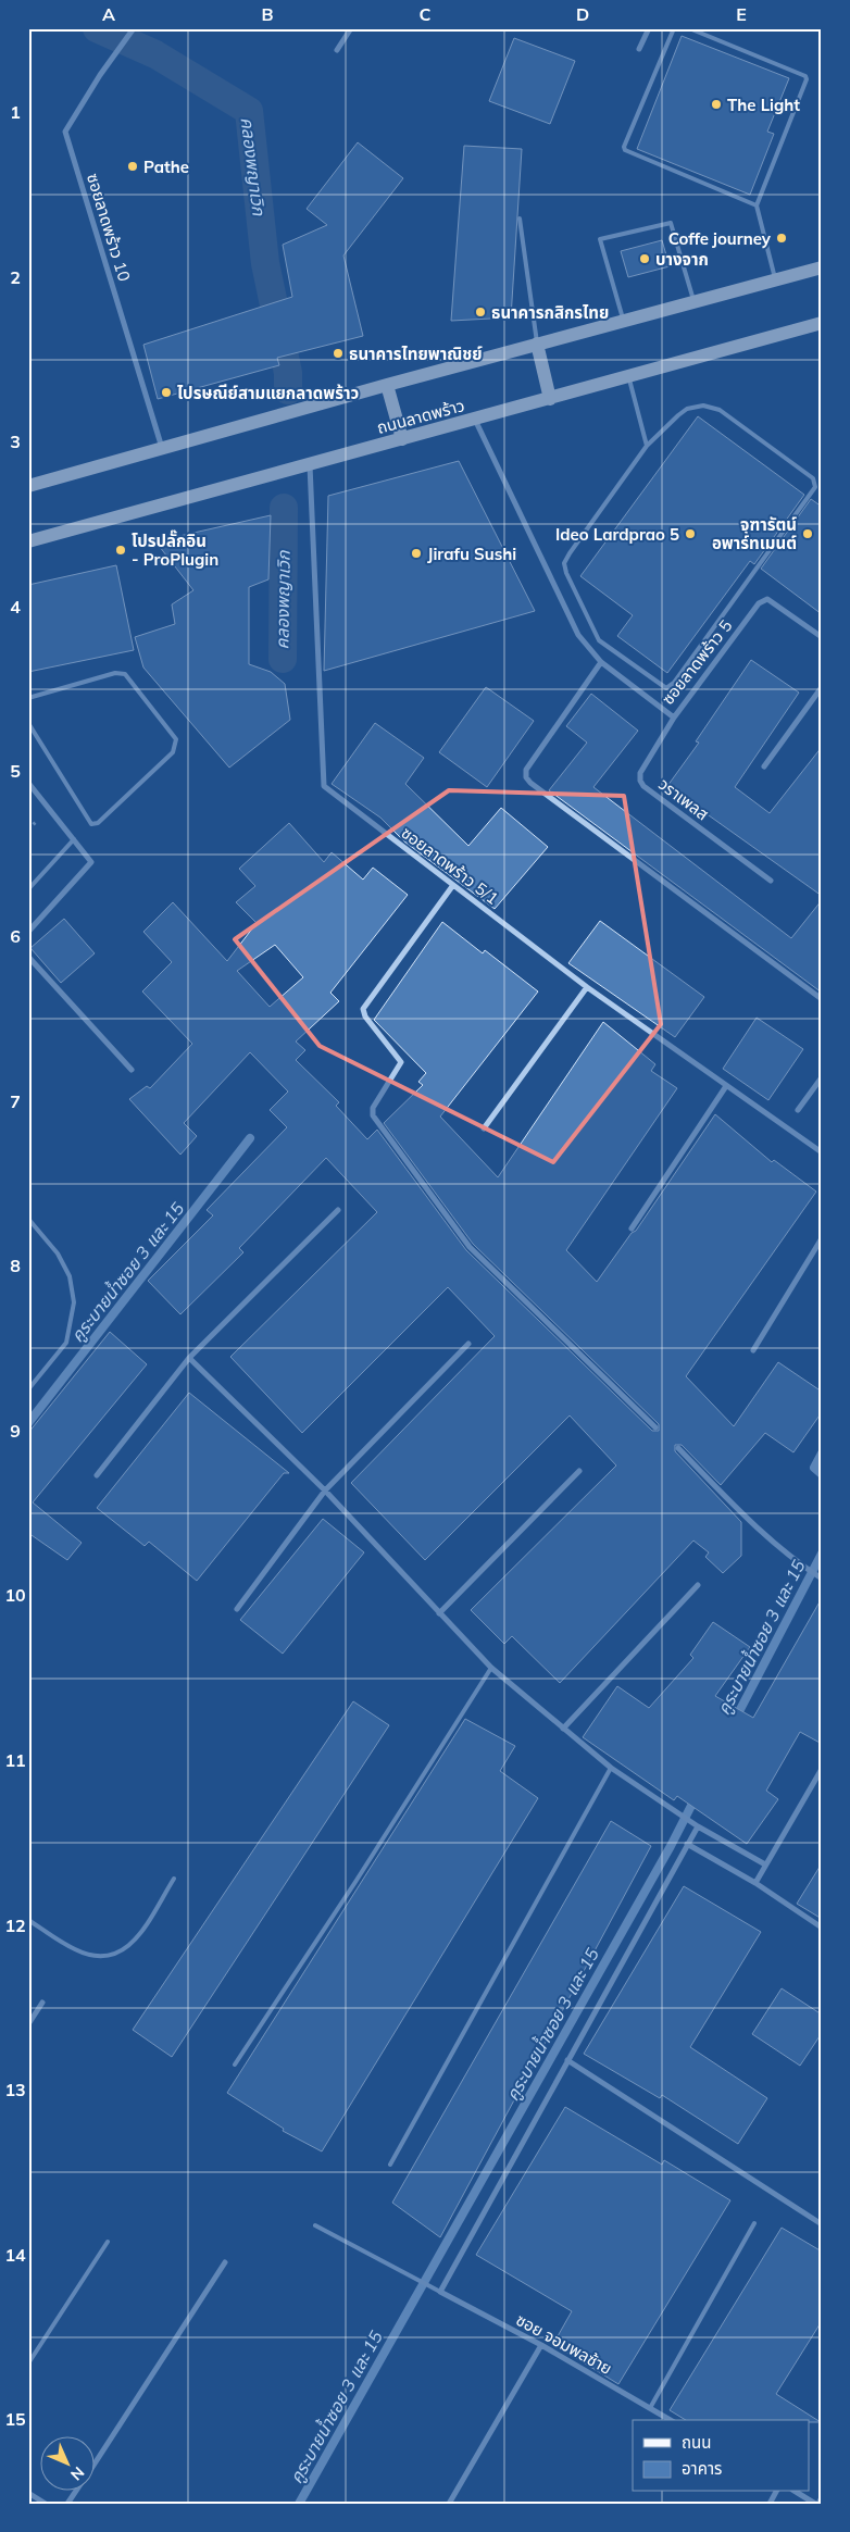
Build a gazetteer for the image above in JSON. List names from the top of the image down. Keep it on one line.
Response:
{"streets":{"main road":["ถนนลาดพร้าว"],"street":["ซอยลาดพร้าว 10","ซอยลาดพร้าว 5","วราเพลส","ซอยลาดพร้าว 5/1","ซอย จอมพลซ้าย"]},"crossings":[["ถนนลาดพร้าว","ซอยลาดพร้าว 5"],["ถนนลาดพร้าว","ซอยลาดพร้าว 5/1"],["ซอยลาดพร้าว 5","วราเพลส"]],"water":["คลองพญาเวิก","คูระบายน้ำซอย 3 และ 15"],"places":["The Light","Pathe","Coffe journey","บางจาก","ธนาคารกสิกรไทย","ธนาคารไทยพาณิชย์","ไปรษณีย์สามแยกลาดพร้าว","Ideo Lardprao 5","จุฑารัตน์ อพาร์ทเมนต์","โปรปลั๊กอิน - ProPlugin","Jirafu Sushi"],"legend":["ถนน","อาคาร"],"north":"bottom right","grid":{"columns":["A","B","C","D","E"],"rows":["1","2","3","4","5","6","7","8","9","10","11","12","13","14","15"]}}
